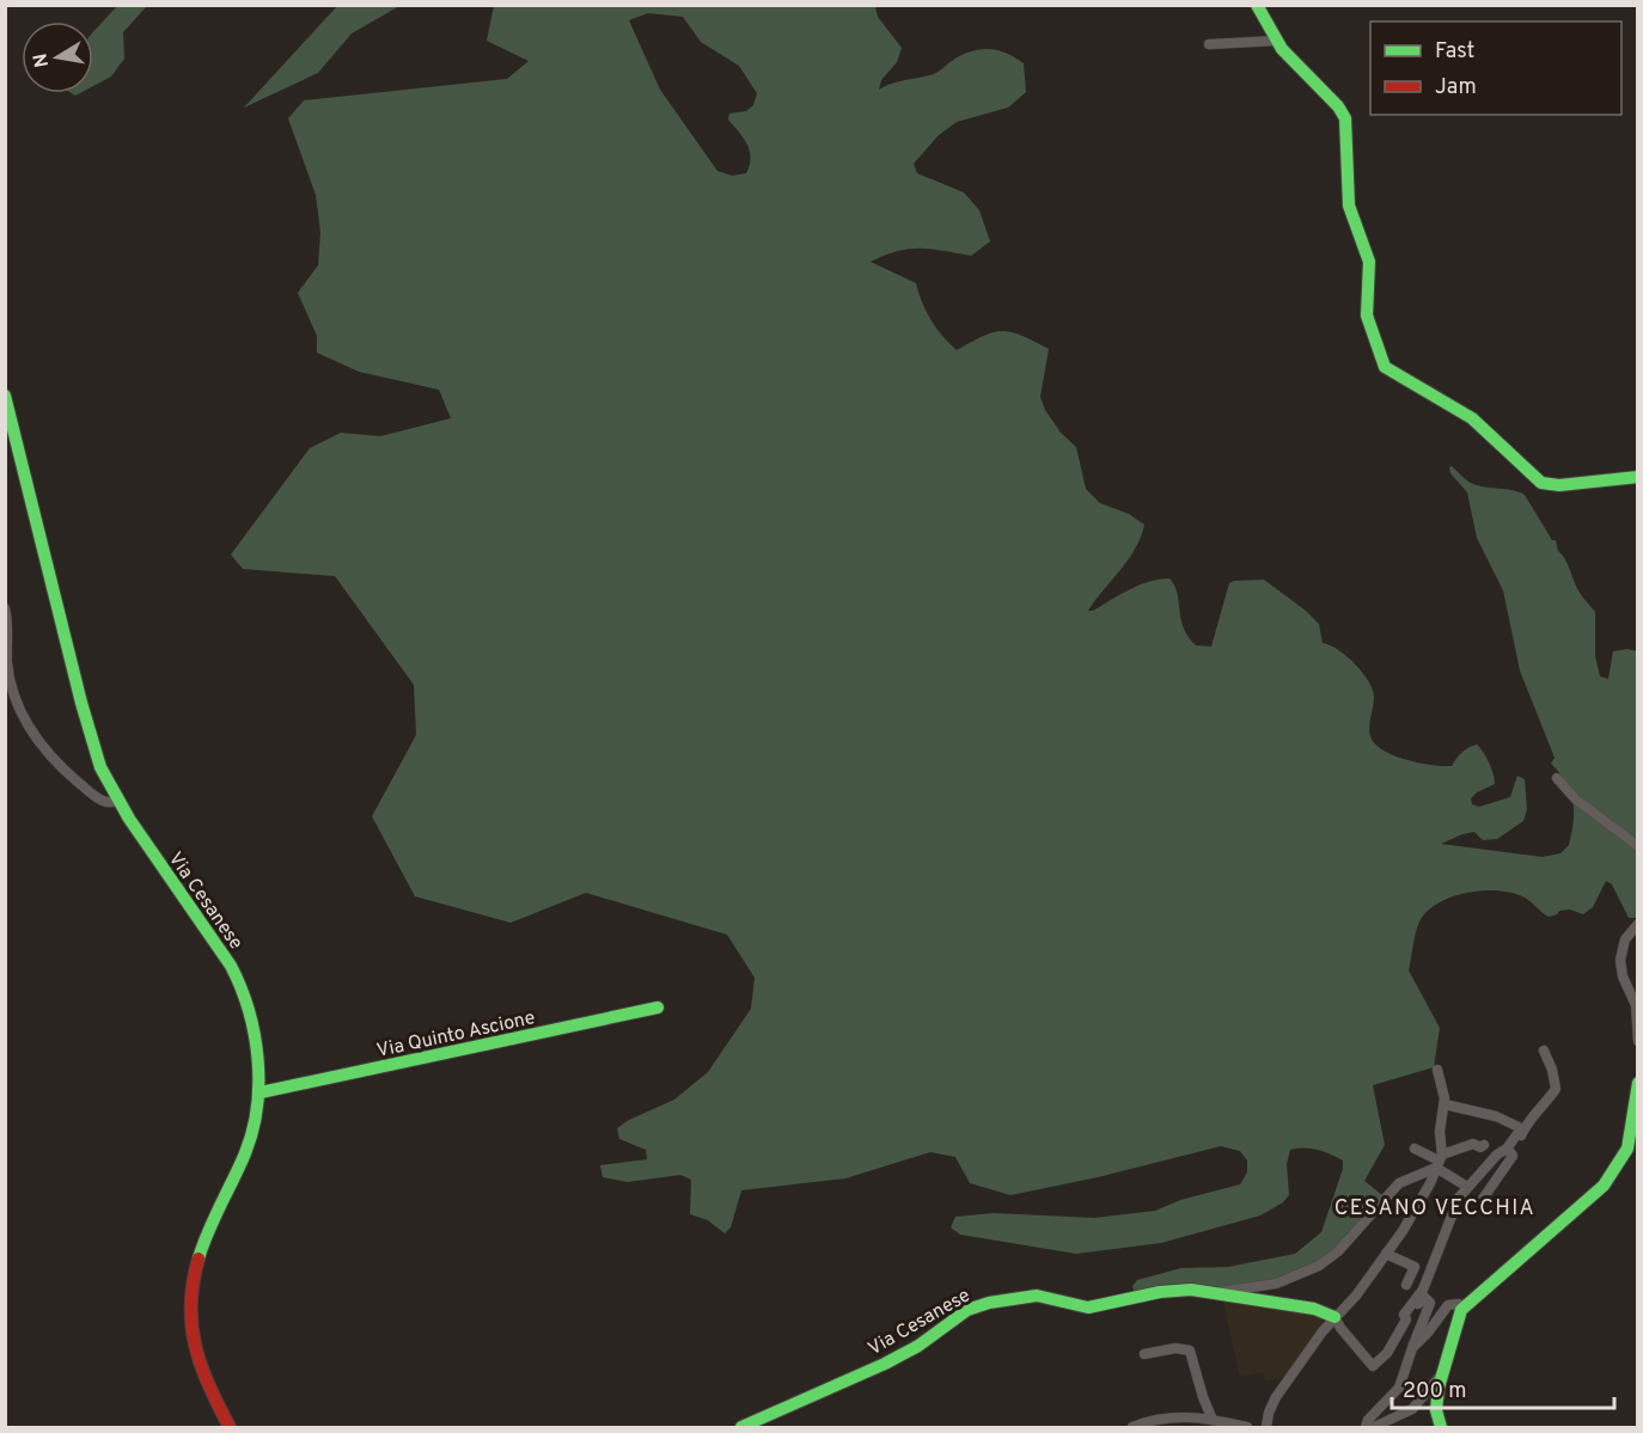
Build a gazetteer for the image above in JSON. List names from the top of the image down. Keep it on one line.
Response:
{"streets":{"street":["Via Cesanese","Via Quinto Ascione"]},"crossings":[["Via Cesanese","Via Quinto Ascione"]],"districts":["CESANO VECCHIA"],"legend":["Fast","Jam"],"scale_bar":"200 m","north":"left"}
